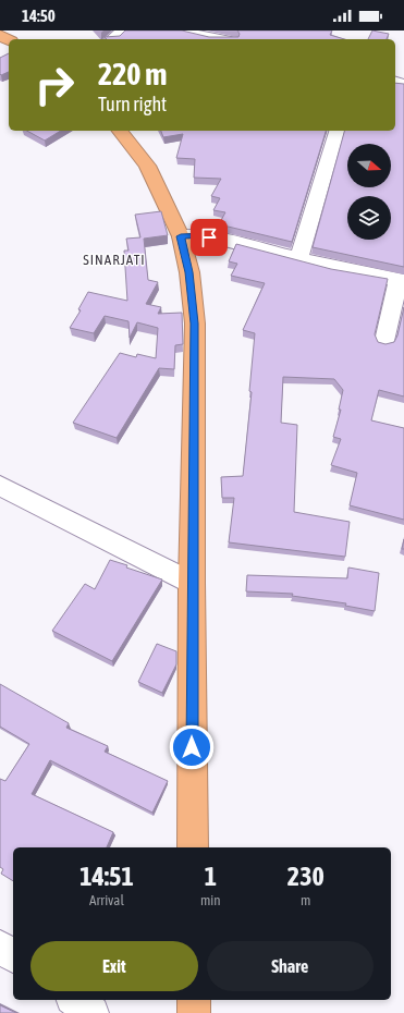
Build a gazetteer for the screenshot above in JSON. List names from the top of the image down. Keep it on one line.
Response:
{"districts":["SINARJATI"],"north":"right","page":{"status":"14:50","turn":["220 m","Turn right"],"eta":["14:51","Arrival","1","min","230","m"],"buttons":["Exit","Share"]}}
